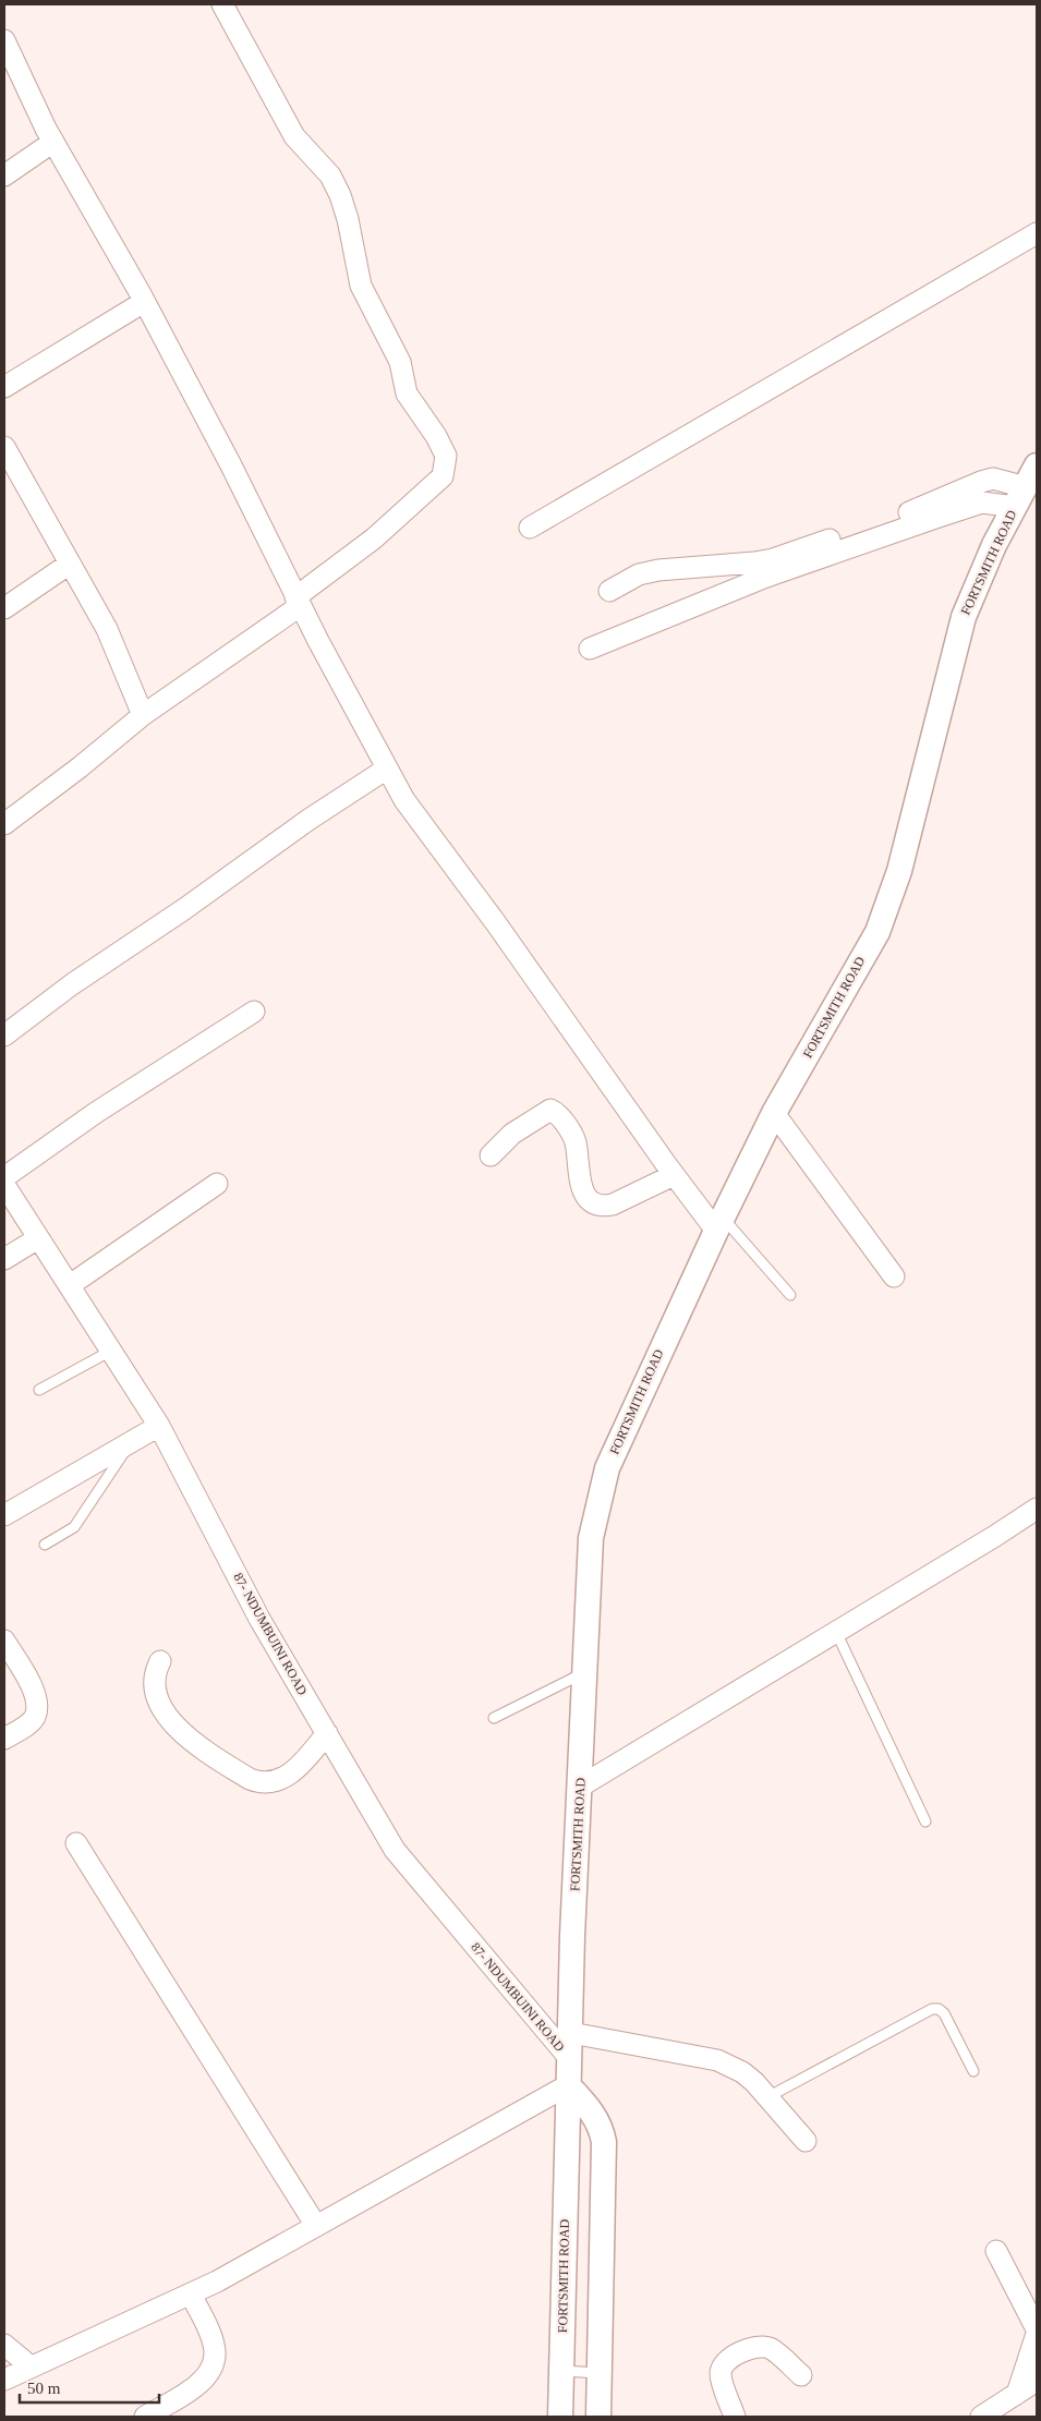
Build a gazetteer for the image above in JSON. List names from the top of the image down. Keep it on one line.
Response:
{"streets":{"street":["FORTSMITH ROAD","87- NDUMBUINI ROAD"]},"crossings":[["FORTSMITH ROAD","87- NDUMBUINI ROAD"]],"scale_bar":"50 m"}
